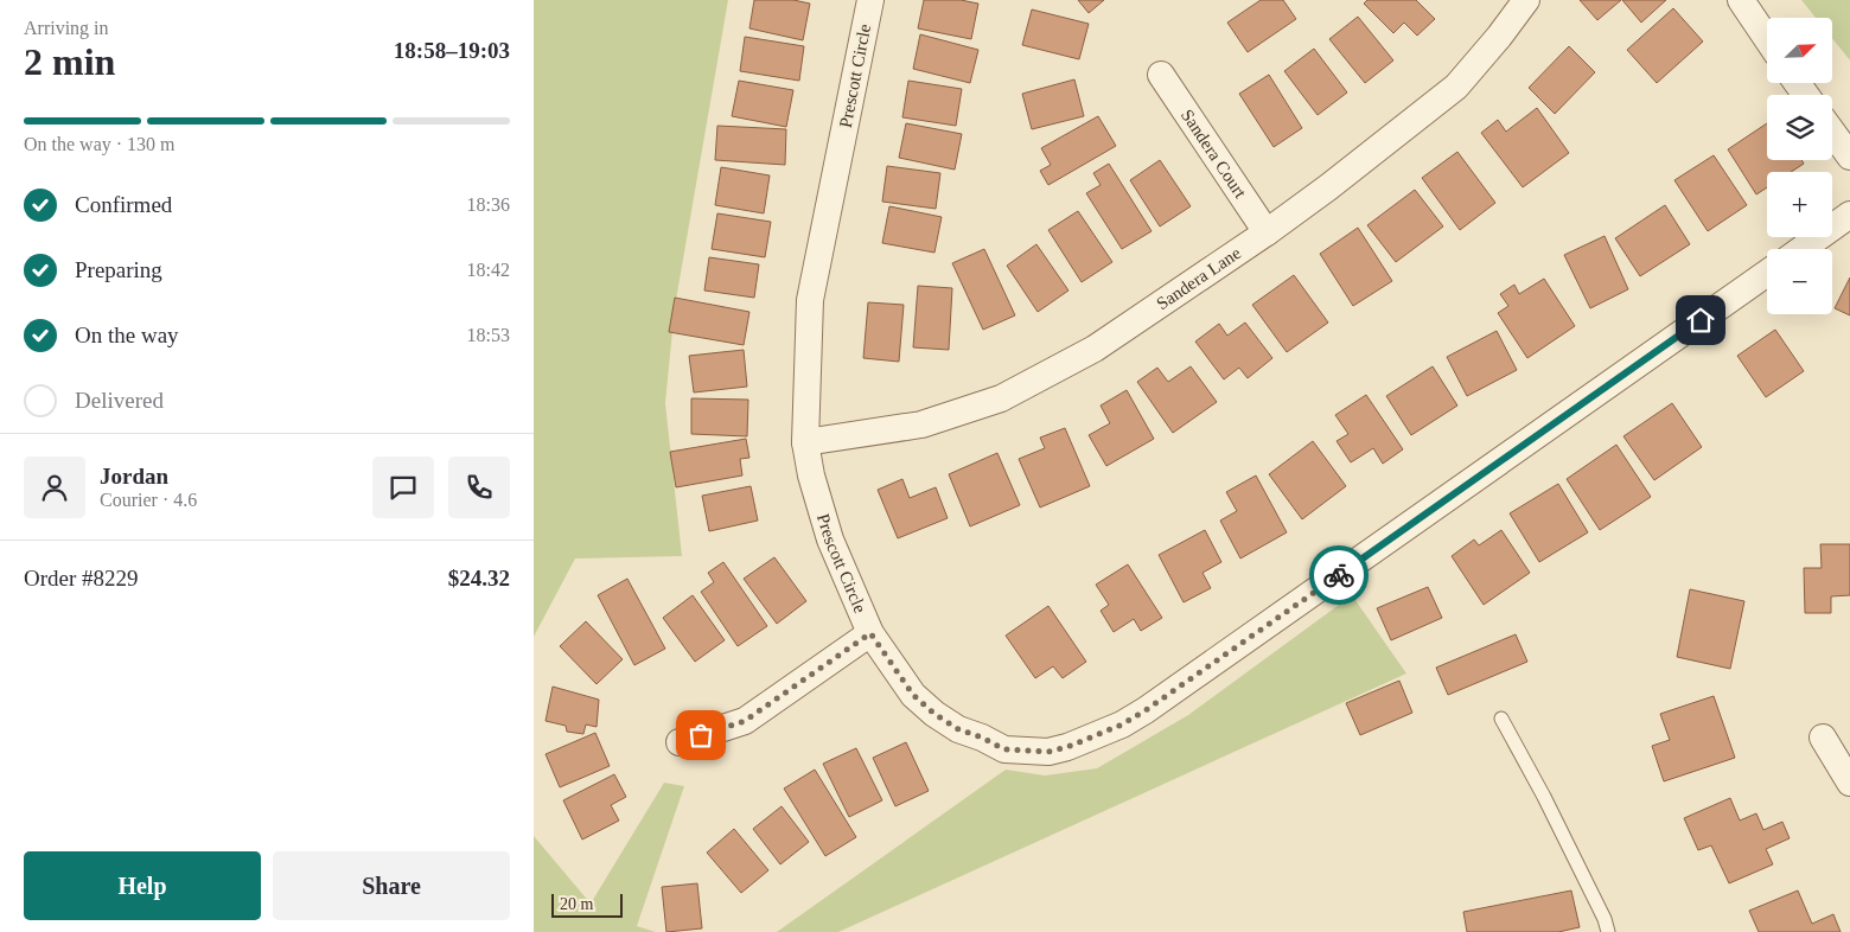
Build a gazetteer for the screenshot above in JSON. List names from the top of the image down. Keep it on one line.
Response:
{"streets":{"street":["Prescott Circle","Sandera Court","Sandera Lane"]},"crossings":[["Prescott Circle","Sandera Lane"],["Sandera Court","Sandera Lane"]],"scale_bar":"20 m","north":"top right","page":{"heading":["2 min","Arriving in","18:58–19:03"],"panel":["Jordan","Courier · 4.6","Order #8229","$24.32"],"map_buttons":["+","−"],"bar":"On the way · 130 m","list":[["Confirmed","18:36"],["Preparing","18:42"],["On the way","18:53"],"Delivered"],"buttons":["Help","Share"],"scale":"20 m"}}
